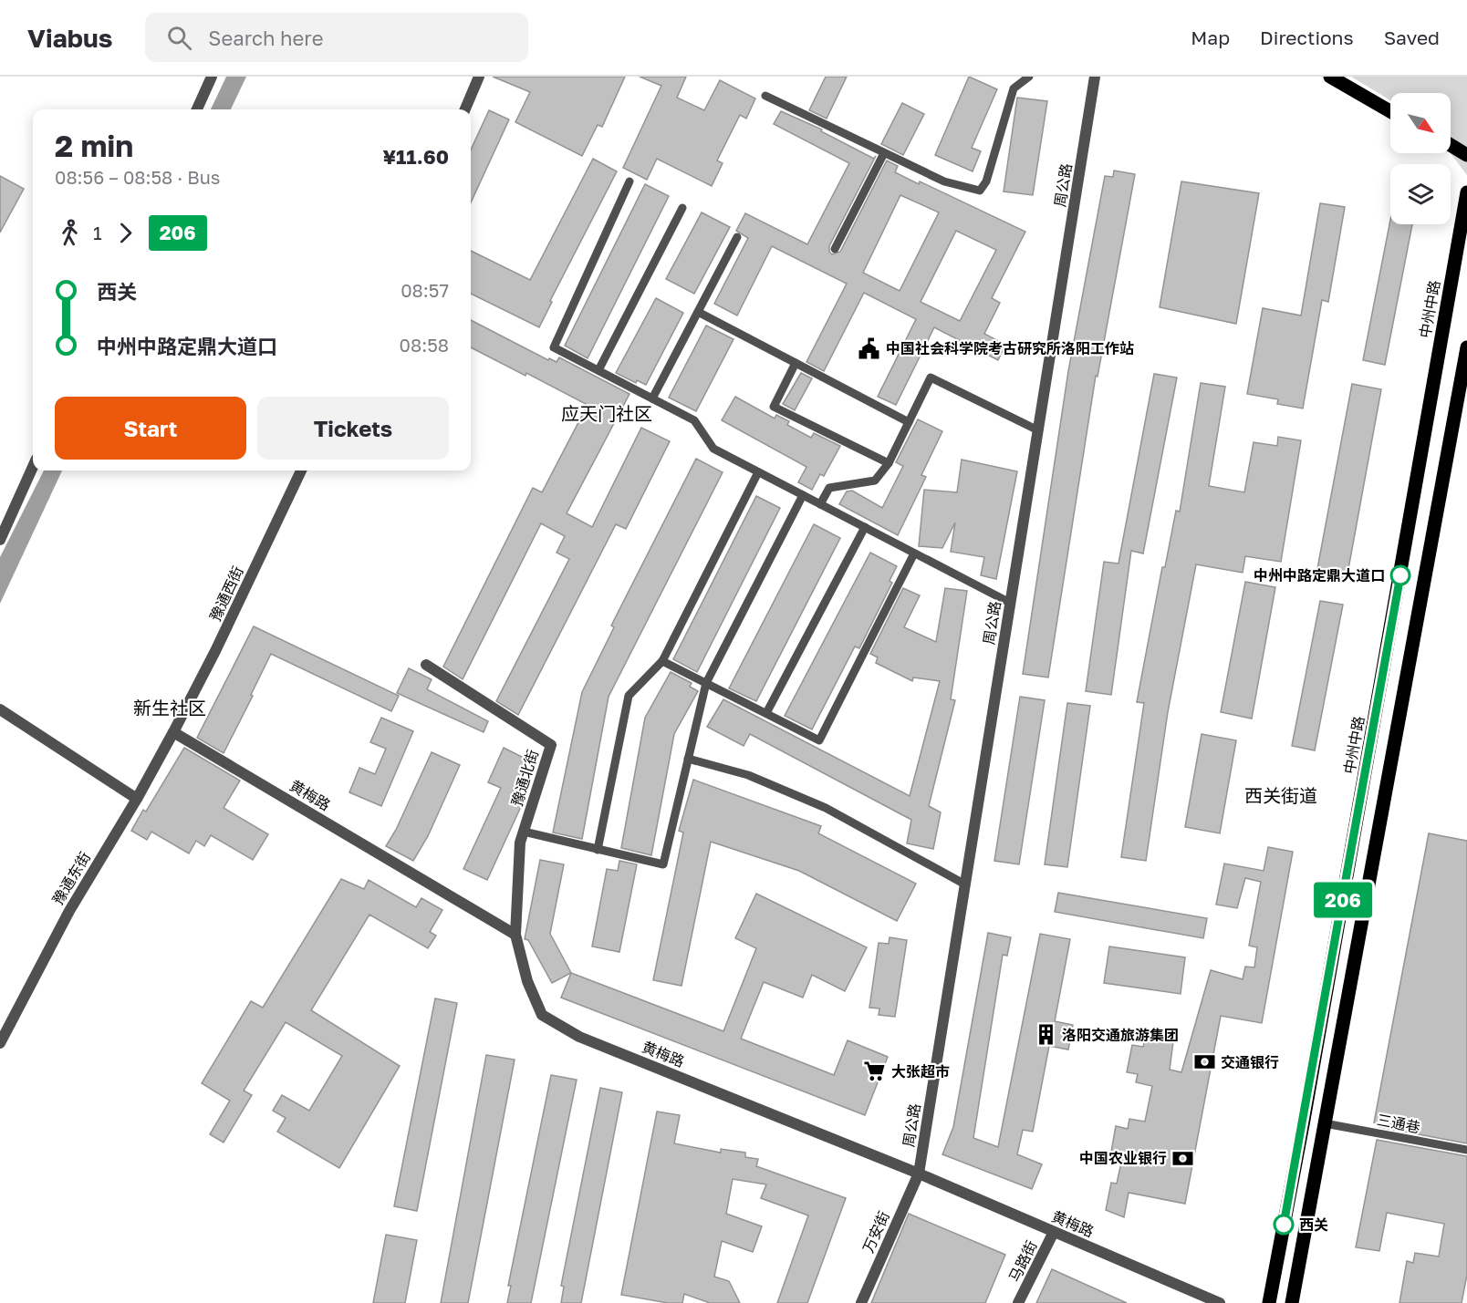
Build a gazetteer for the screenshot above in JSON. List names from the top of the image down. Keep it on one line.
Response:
{"streets":{"main road":["中州中路"],"street":["周公路","豫通西街","豫通北街","黄梅路","豫通东街","万安街","马路街"],"lane":["三通巷"]},"crossings":[["周公路","黄梅路"],["周公路","万安街"],["豫通西街","黄梅路"],["豫通西街","豫通东街"],["豫通北街","黄梅路"],["黄梅路","豫通东街"],["黄梅路","万安街"],["黄梅路","马路街"]],"districts":["应天门社区","新生社区","西关街道"],"places":{"public building":["中国社会科学院考古研究所洛阳工作站"],"other":["中州中路定鼎大道口","西关"],"building":["洛阳交通旅游集团"],"bank":["交通银行","中国农业银行"],"supermarket":["大张超市"]},"lines":["bus line 206"],"north":"bottom right","page":{"header":"Viabus","search":"Search here","nav":["Map","Directions","Saved"],"on_map":"206","heading":["2 min","08:56 – 08:58 · Bus","¥11.60"],"legs":["1","206"],"list":[{"name":"西关","value":"08:57"},{"name":"中州中路定鼎大道口","value":"08:58"}],"buttons":["Start","Tickets"]}}
